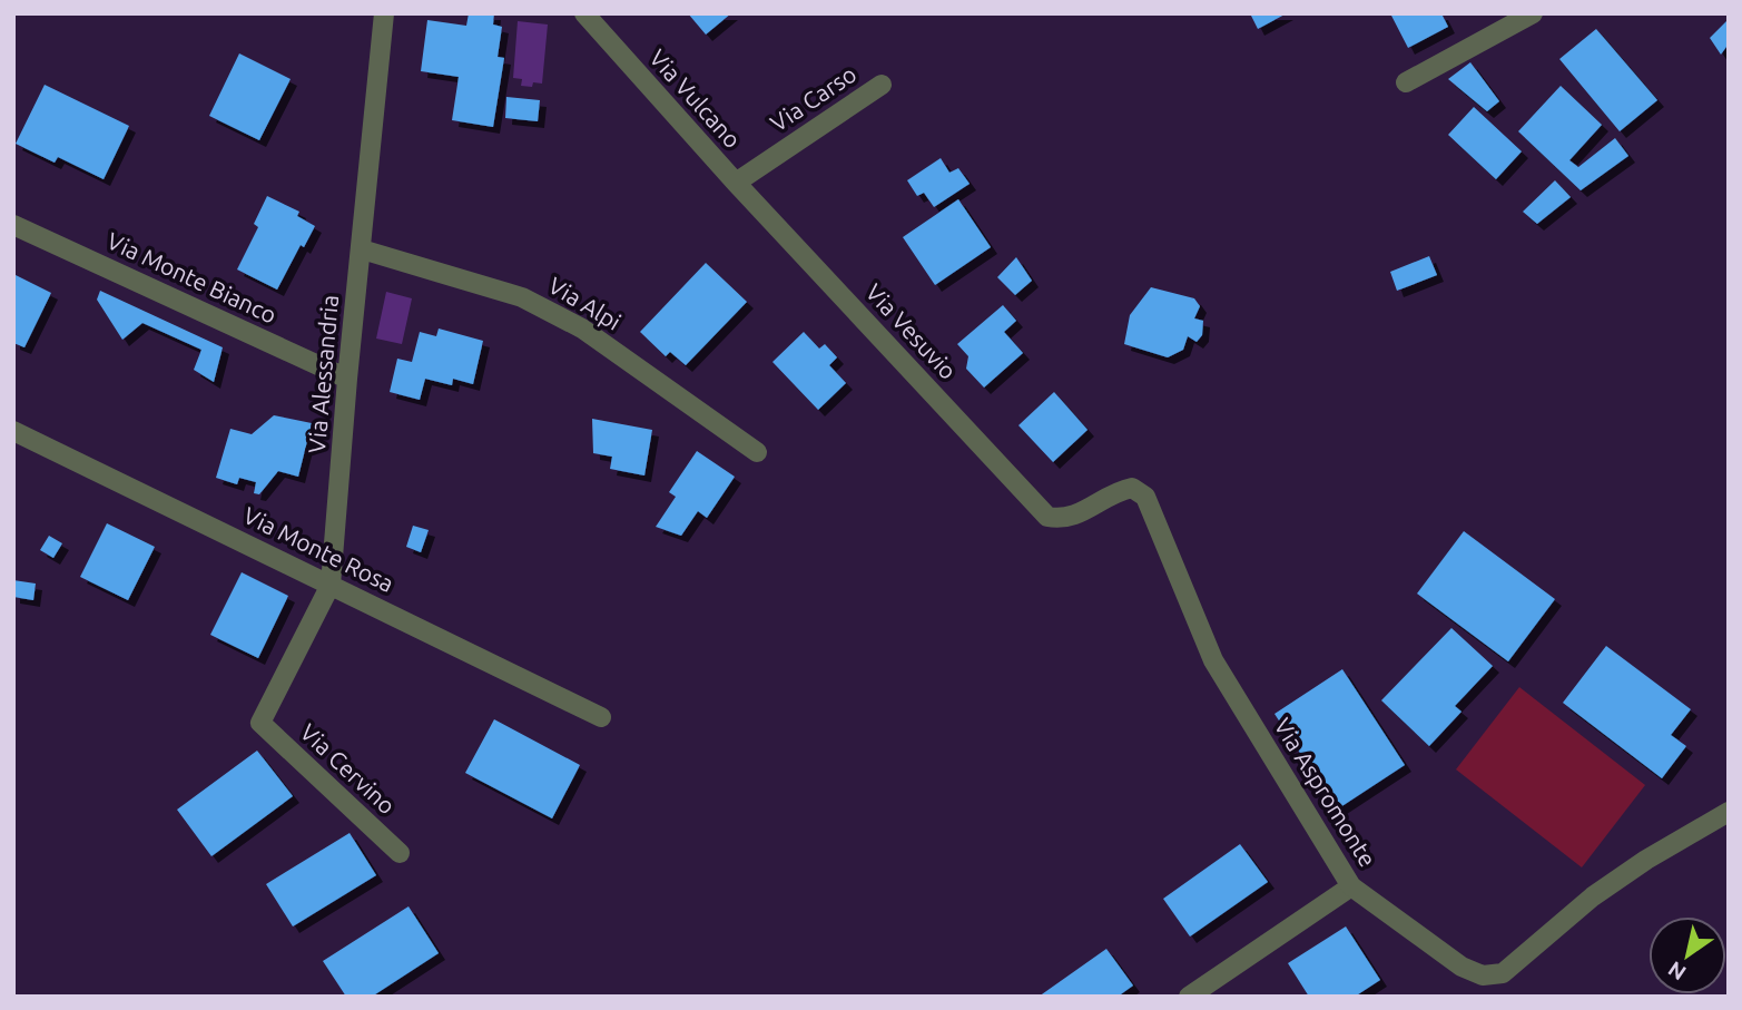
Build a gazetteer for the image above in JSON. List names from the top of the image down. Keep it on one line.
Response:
{"streets":{"street":["Via Vulcano","Via Carso","Via Monte Bianco","Via Alpi","Via Vesuvio","Via Alessandria","Via Monte Rosa","Via Cervino","Via Aspromonte"]},"crossings":[["Via Vulcano","Via Carso"],["Via Vulcano","Via Vesuvio"],["Via Carso","Via Vesuvio"],["Via Monte Bianco","Via Alessandria"],["Via Alpi","Via Alessandria"],["Via Vesuvio","Via Aspromonte"],["Via Alessandria","Via Monte Rosa"],["Via Alessandria","Via Cervino"]],"north":"bottom left"}
